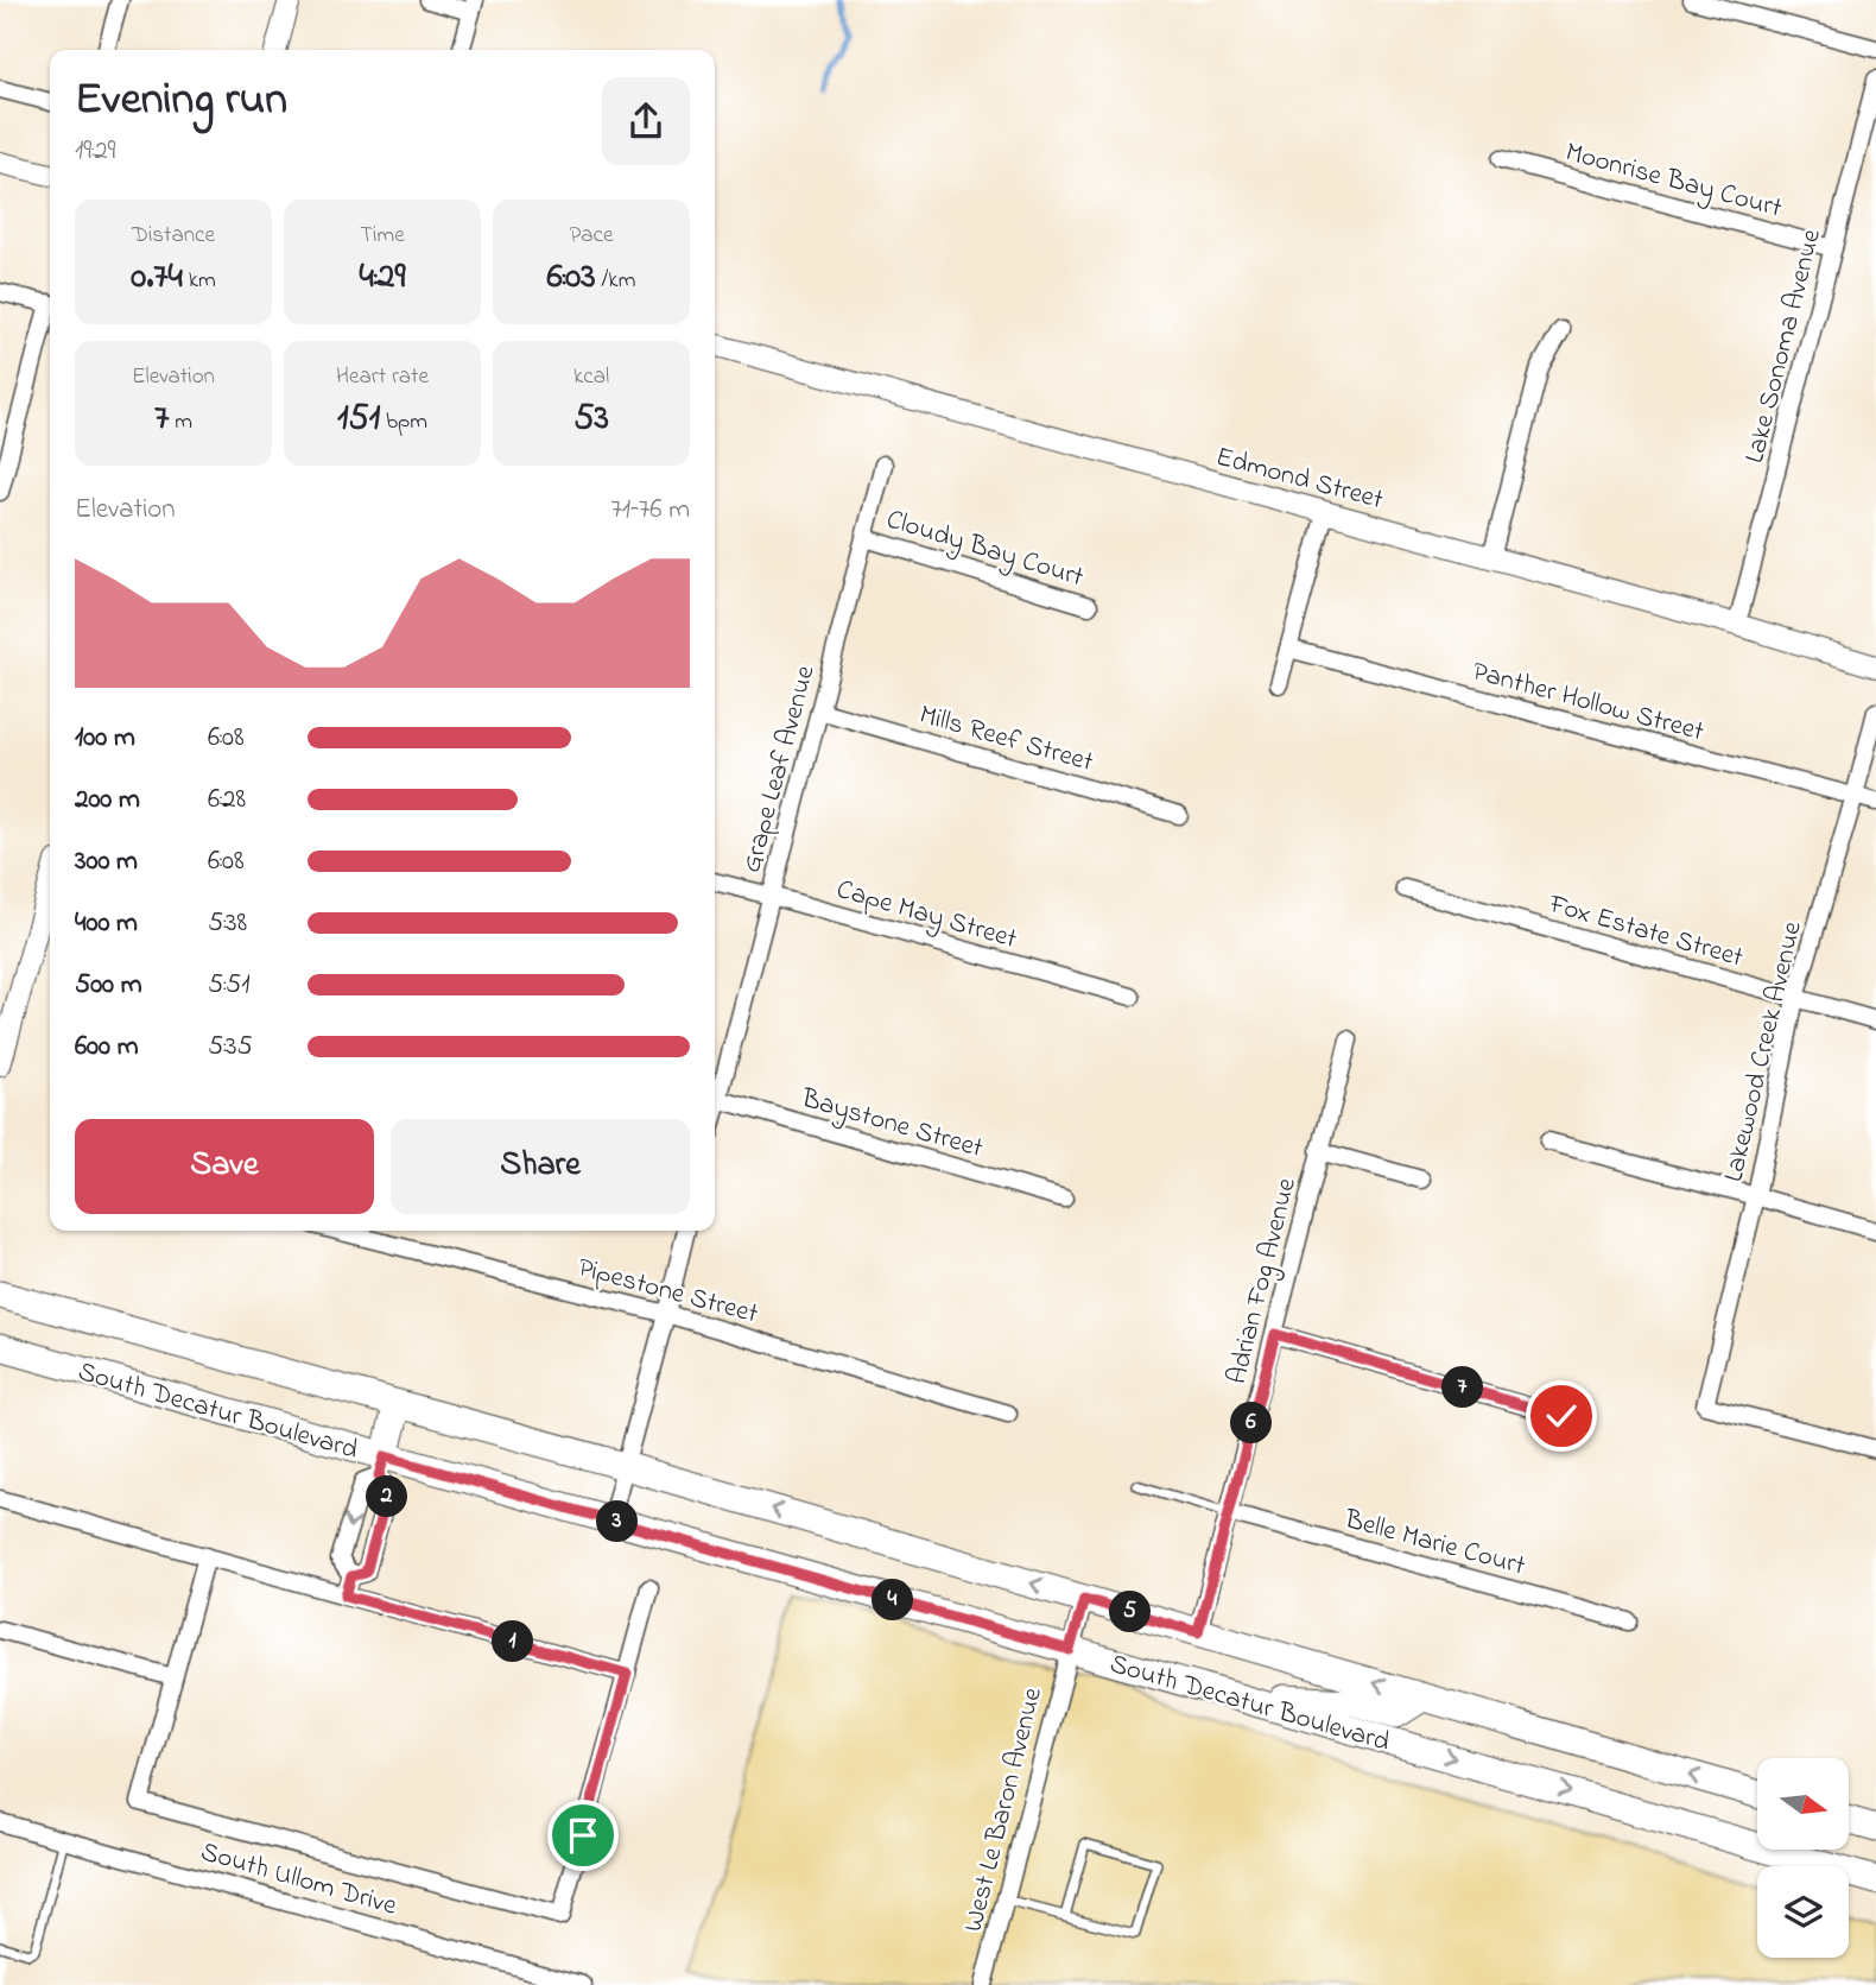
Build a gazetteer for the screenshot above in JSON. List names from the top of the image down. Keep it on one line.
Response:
{"streets":{"main road":["South Decatur Boulevard"],"street":["Moonrise Bay Court","Lake Sonoma Avenue","Edmond Street","Cloudy Bay Court","Panther Hollow Street","Mills Reef Street","Grape Leaf Avenue","Cape May Street","Fox Estate Street","Lakewood Creek Avenue","Baystone Street","Adrian Fog Avenue","Pipestone Street","Belle Marie Court","West Le Baron Avenue","South Ullom Drive"]},"crossings":[["Moonrise Bay Court","Lake Sonoma Avenue"],["Lake Sonoma Avenue","Edmond Street"],["Cloudy Bay Court","Grape Leaf Avenue"],["Panther Hollow Street","Lakewood Creek Avenue"],["Mills Reef Street","Grape Leaf Avenue"],["Grape Leaf Avenue","Cape May Street"],["Fox Estate Street","Lakewood Creek Avenue"],["Adrian Fog Avenue","South Decatur Boulevard"],["Adrian Fog Avenue","Belle Marie Court"],["South Decatur Boulevard","West Le Baron Avenue"]],"north":"right","page":{"heading":["Evening run","19:29"],"stats":[["Distance","0.74 km"],["Time","4:29"],["Pace","6:03 /km"],["Elevation","7 m"],["Heart rate","151 bpm"],["kcal","53"]],"chart":["Elevation","71–76 m"],"list":[{"name":"100 m","note":"6:08"},{"name":"200 m","note":"6:28"},{"name":"300 m","note":"6:08"},{"name":"400 m","note":"5:38"},{"name":"500 m","note":"5:51"},{"name":"600 m","note":"5:35"}],"buttons":["Save","Share"],"pins":["7","6","2","3","4","5","1"]}}
